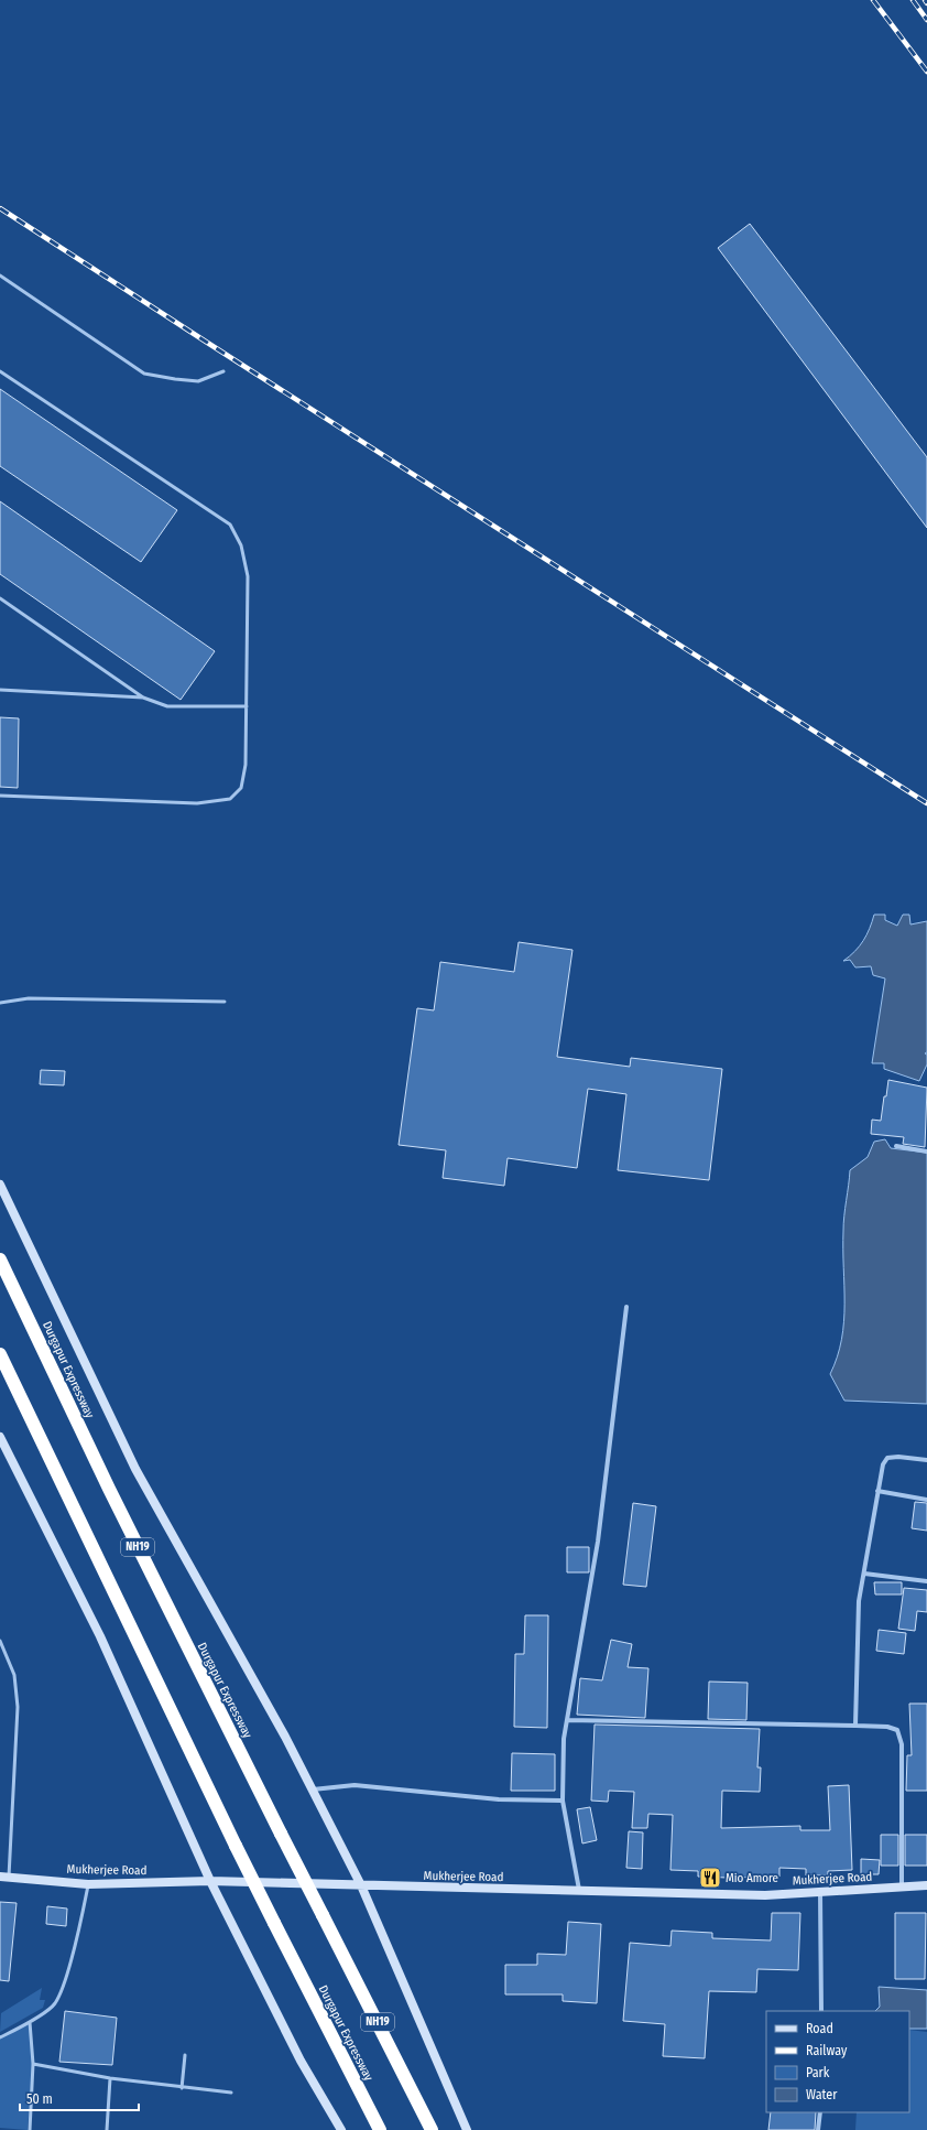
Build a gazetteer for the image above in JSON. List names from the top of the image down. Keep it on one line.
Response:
{"streets":{"highway":["Durgapur Expressway","NH19"],"street":["Mukherjee Road"]},"places":{"restaurant":["Mio Amore"]},"legend":["Road","Railway","Park","Water"],"scale_bar":"50 m"}
